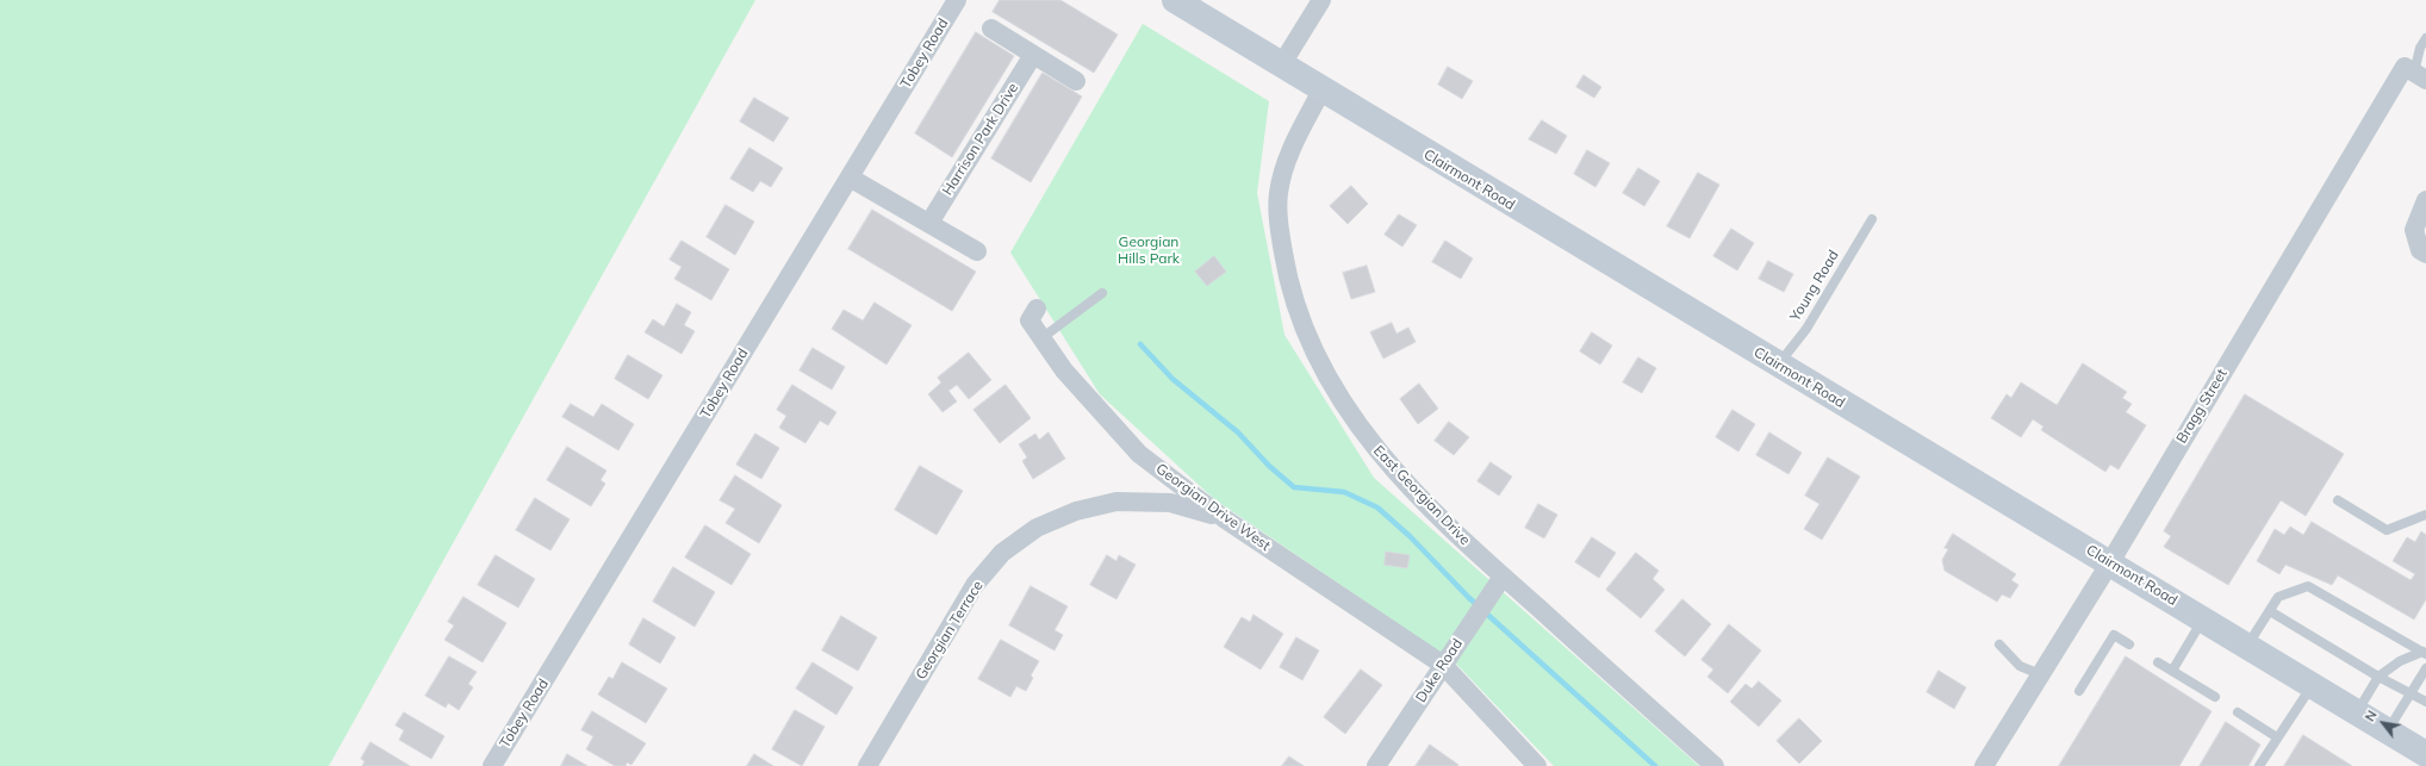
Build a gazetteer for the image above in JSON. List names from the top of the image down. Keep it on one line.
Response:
{"streets":{"main road":["Clairmont Road"],"street":["Tobey Road","Harrison Park Drive","Bragg Street","East Georgian Drive","Georgian Drive West","Georgian Terrace","Duke Road"],"lane":["Young Road"]},"crossings":[["Clairmont Road","Young Road"],["Clairmont Road","Bragg Street"],["Clairmont Road","East Georgian Drive"],["East Georgian Drive","Duke Road"],["Georgian Drive West","Georgian Terrace"],["Georgian Drive West","Duke Road"]],"parks":["Georgian Hills Park"],"north":"top left"}
